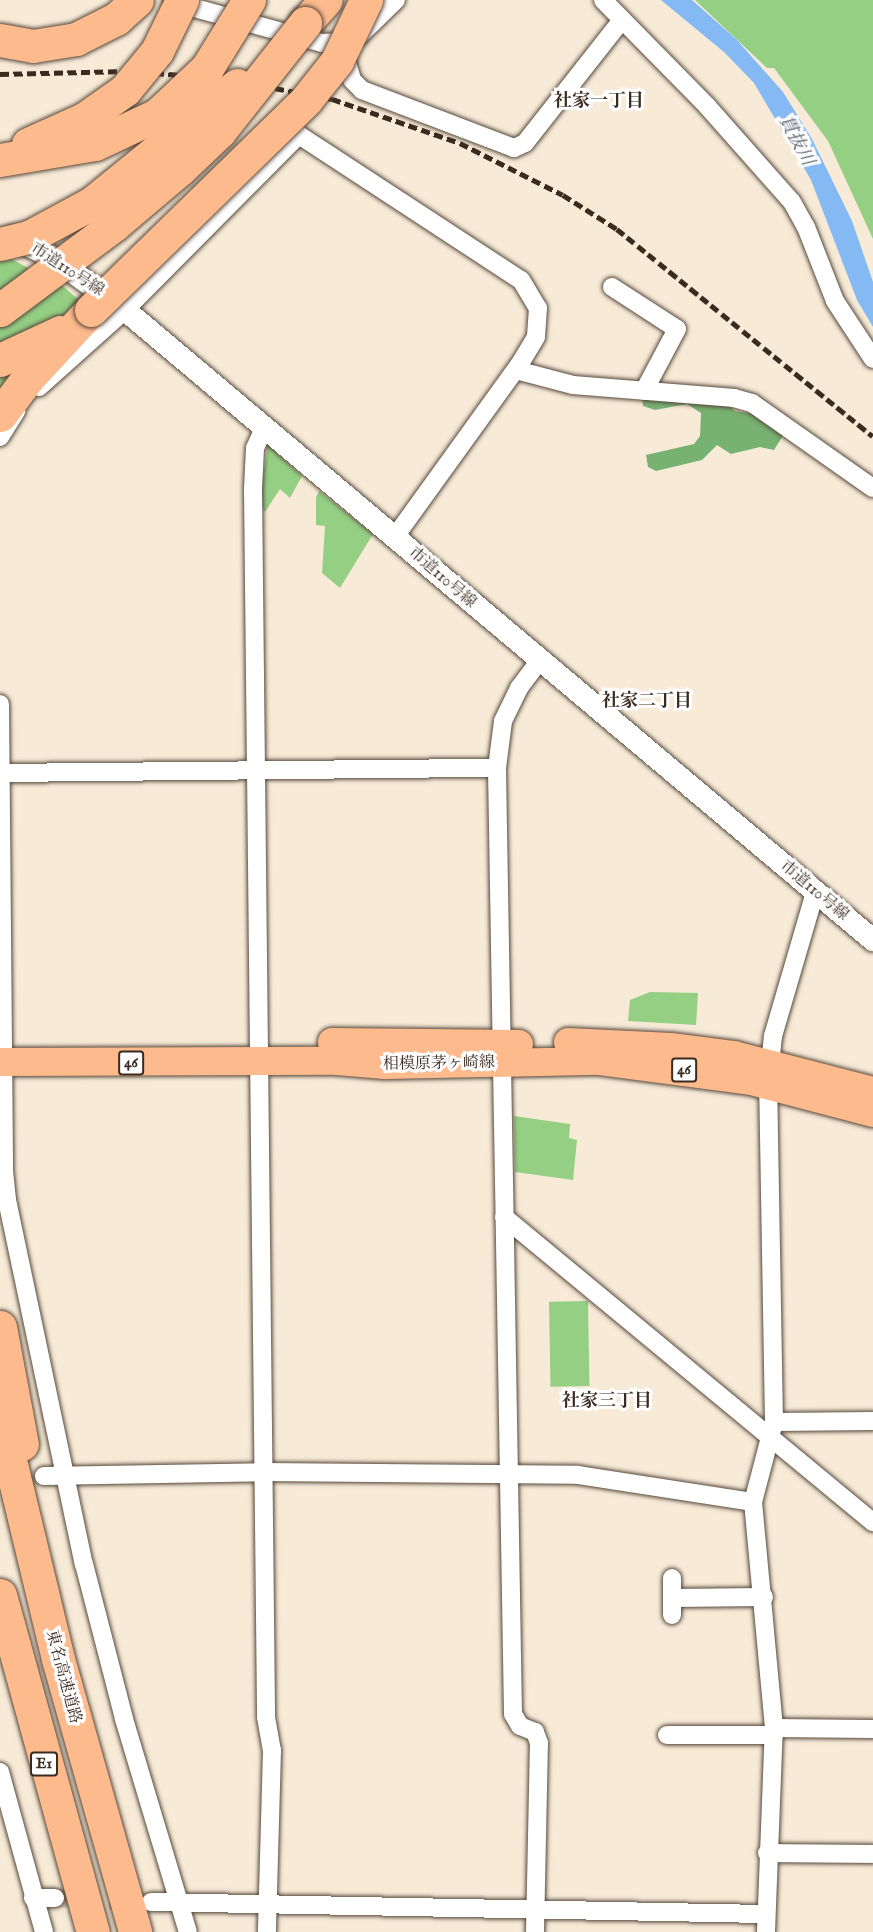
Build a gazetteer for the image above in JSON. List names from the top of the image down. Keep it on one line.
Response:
{"streets":{"highway":["東名高速道路","E1"],"main road":["46","相模原茅ヶ崎線"],"street":["市道110号線"]},"districts":["社家一丁目","社家二丁目","社家三丁目"],"water":["貫抜川"]}
